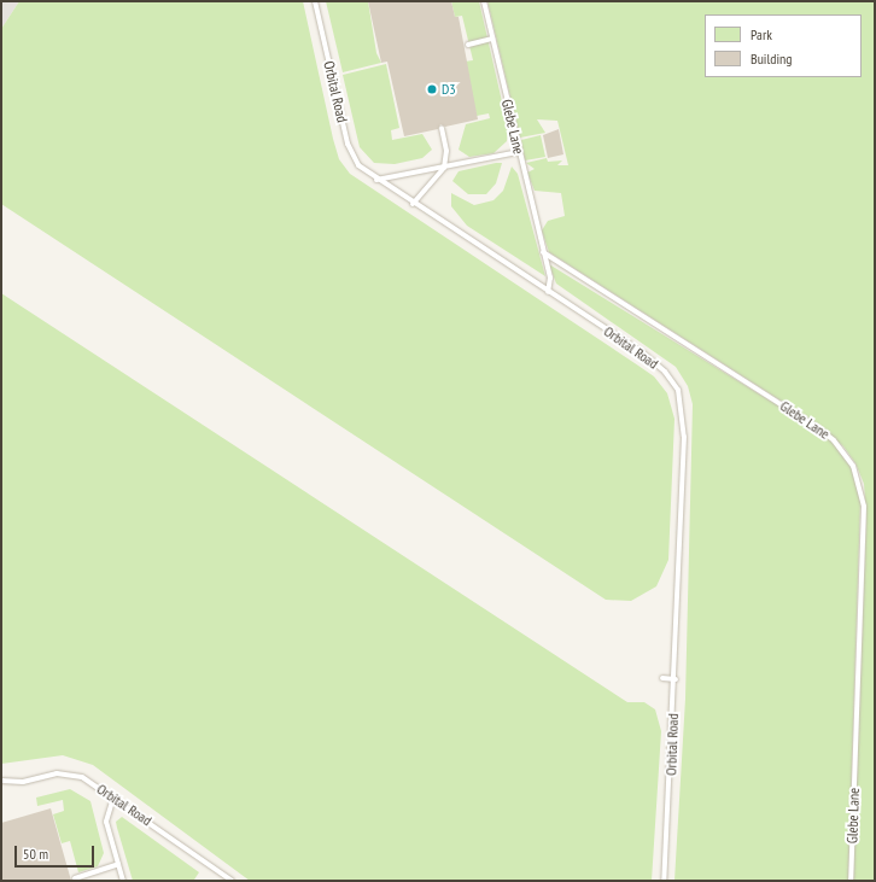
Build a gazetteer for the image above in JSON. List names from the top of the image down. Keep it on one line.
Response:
{"streets":{"lane":["Orbital Road","Glebe Lane"]},"crossings":[["Orbital Road","Glebe Lane"]],"places":["D3"],"legend":["Park","Building"],"scale_bar":"50 m"}
